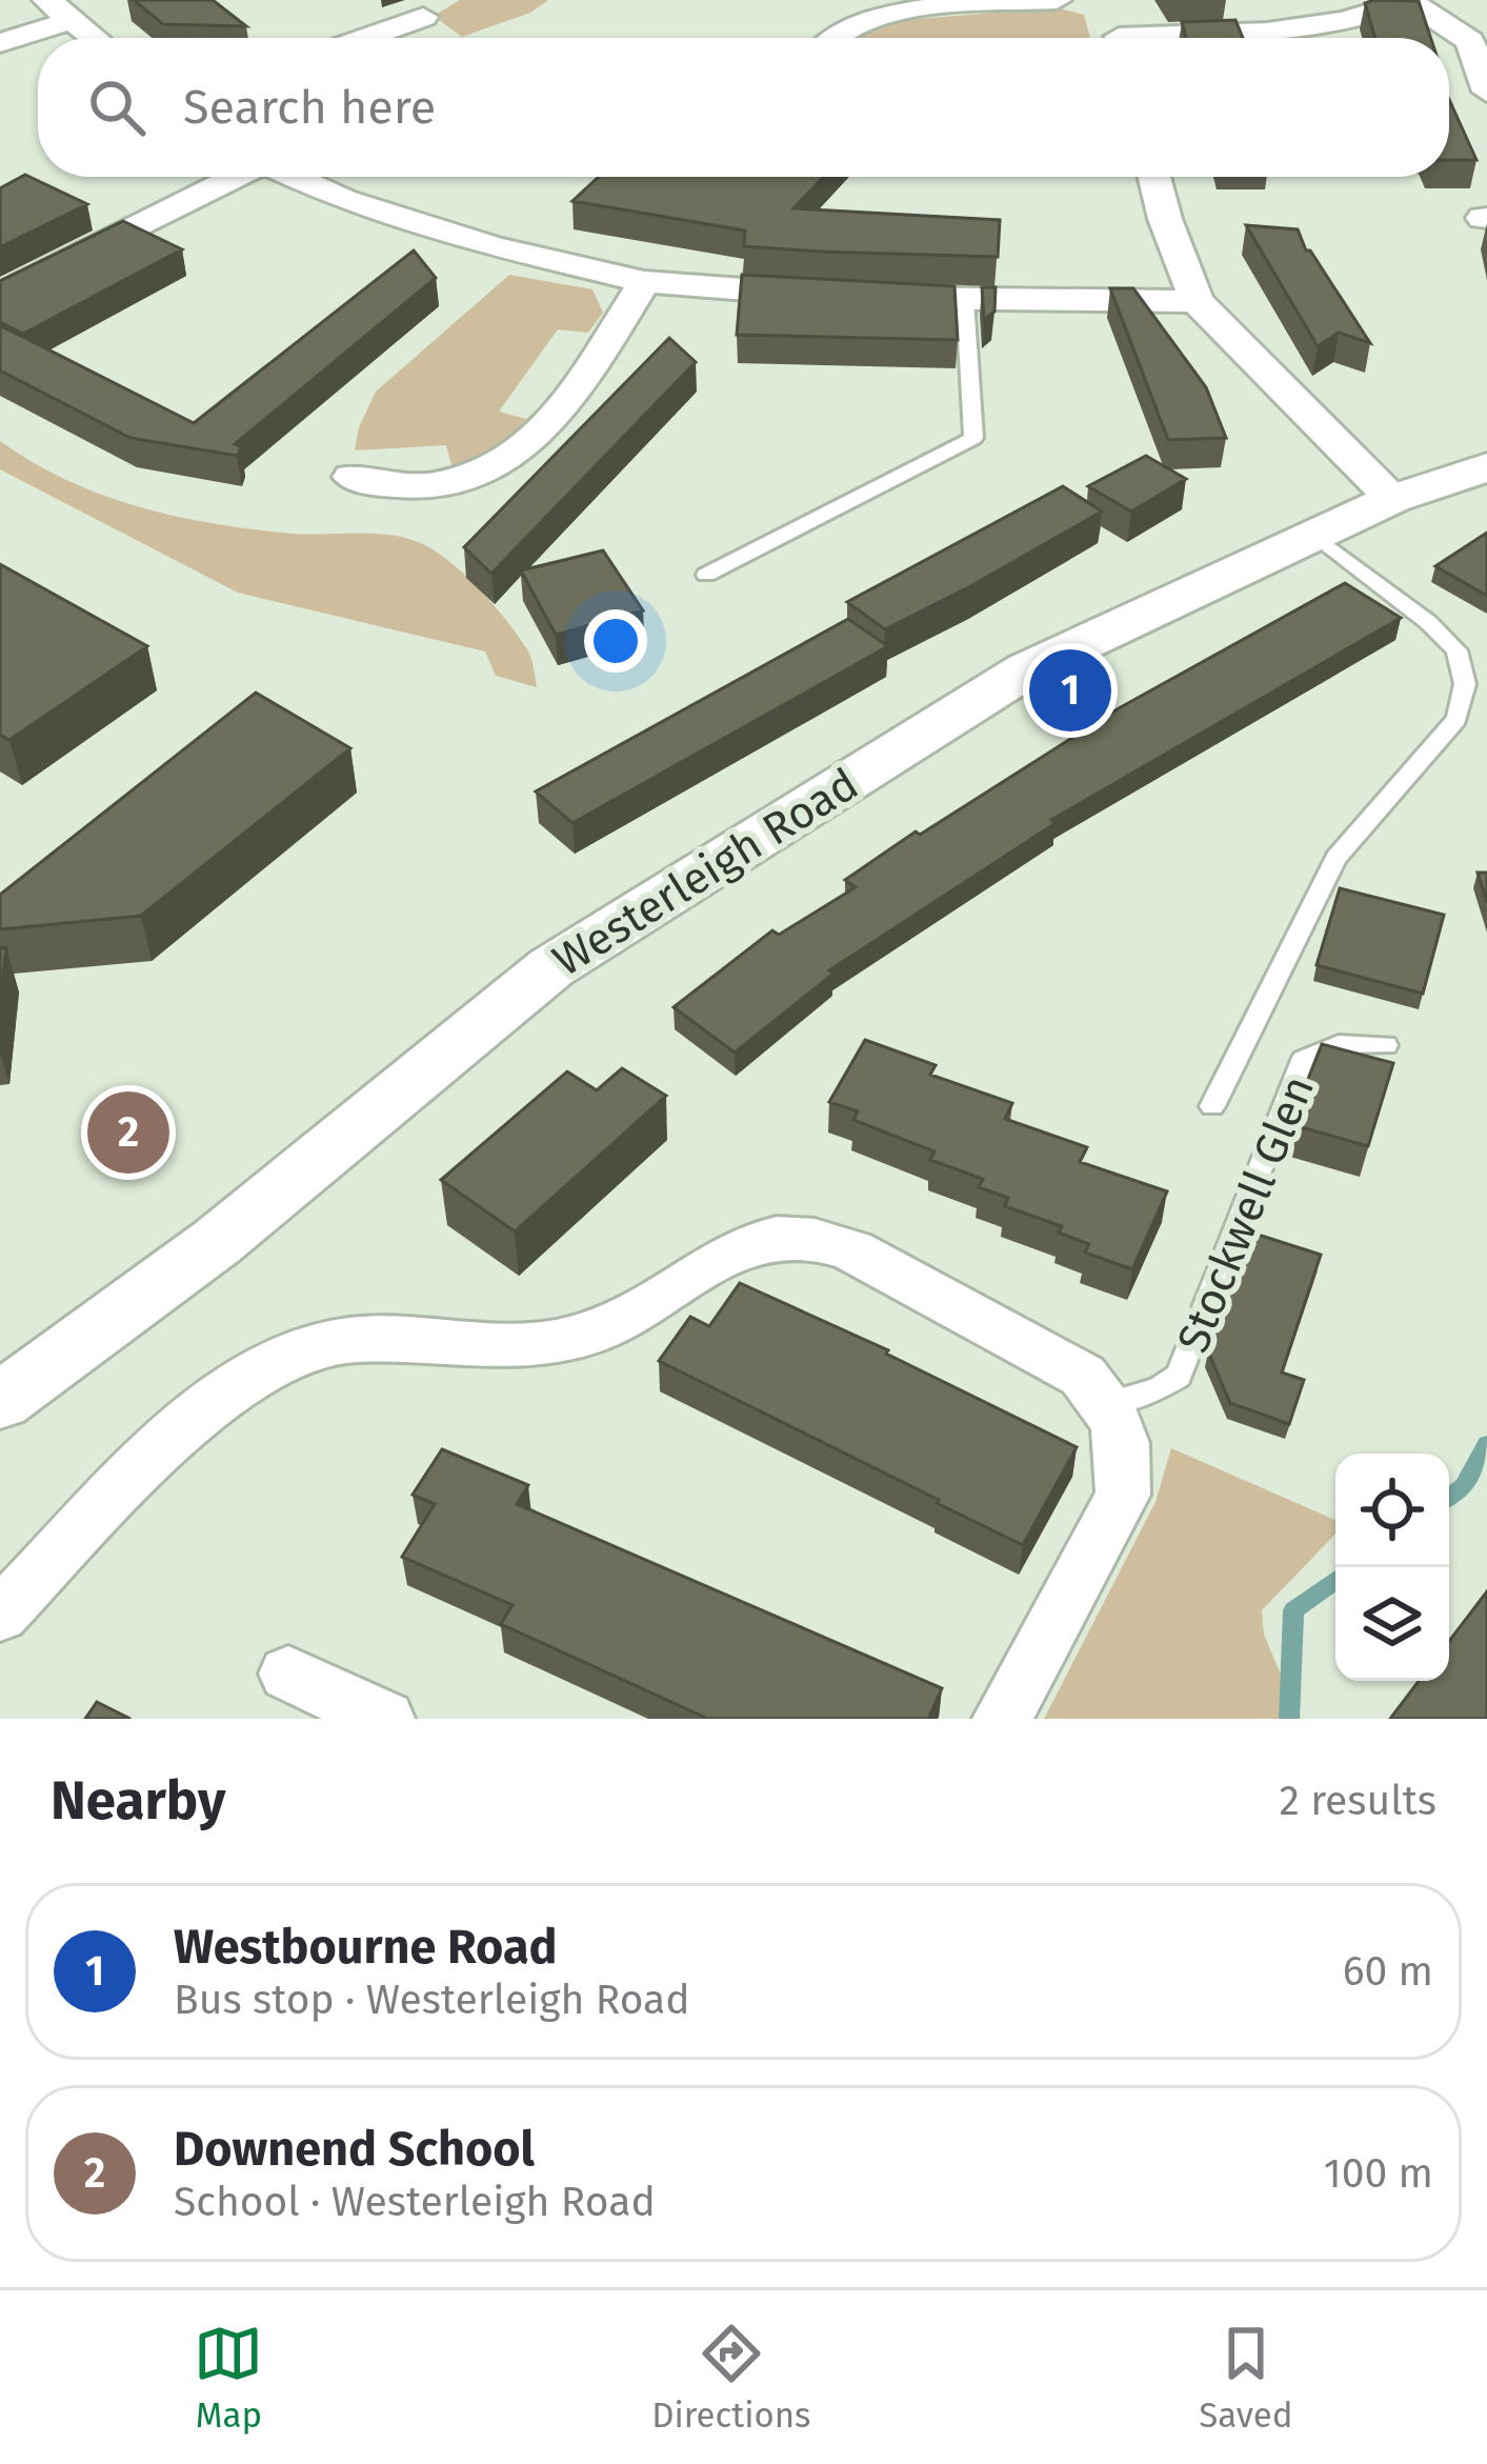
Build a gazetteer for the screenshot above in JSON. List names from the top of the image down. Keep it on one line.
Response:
{"streets":{"street":["Westerleigh Road"],"lane":["Stockwell Glen"]},"page":{"search":"Search here","pins":["1","2"],"heading":["Nearby","2 results"],"list":[{"mark":"1","name":"Westbourne Road","note":"Bus stop · Westerleigh Road","value":"60 m"},{"mark":"2","name":"Downend School","note":"School · Westerleigh Road","value":"100 m"}],"nav":["Map","Directions","Saved"]}}
